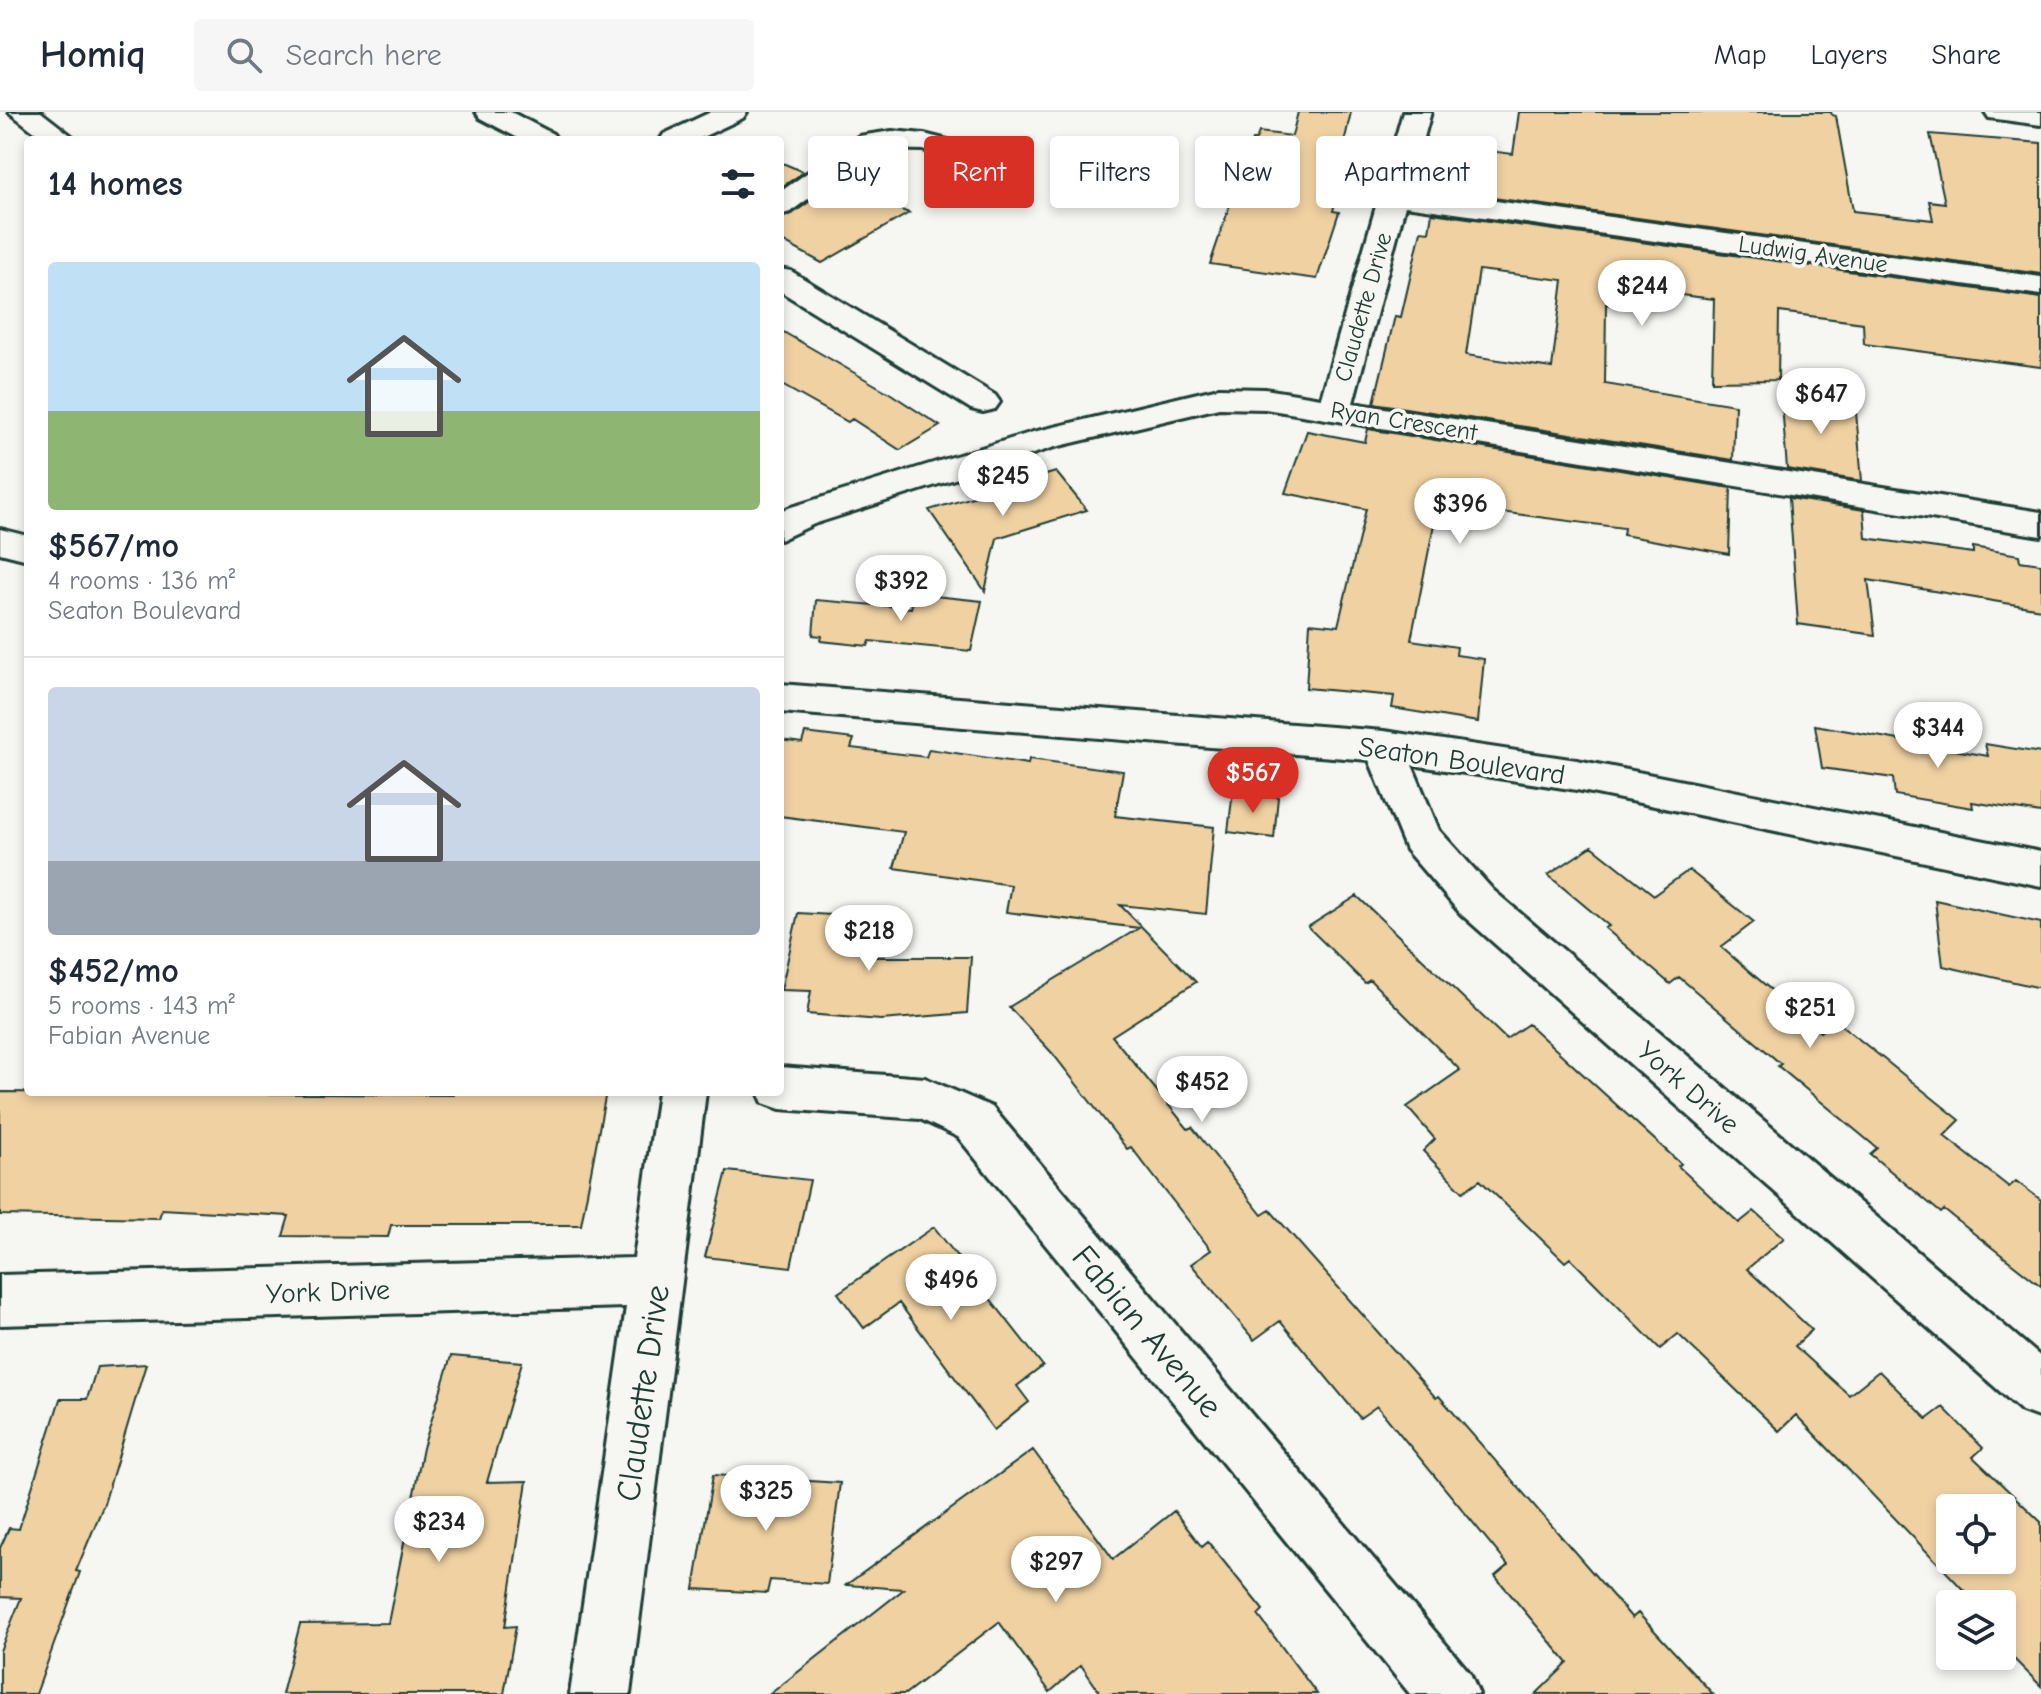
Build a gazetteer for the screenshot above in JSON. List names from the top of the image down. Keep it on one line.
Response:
{"streets":{"street":["Ludwig Avenue","Claudette Drive","Ryan Crescent","Seaton Boulevard","York Drive","Fabian Avenue"]},"crossings":[["Claudette Drive","Ryan Crescent"],["Claudette Drive","York Drive"],["Seaton Boulevard","York Drive"]],"page":{"header":"Homiq","search":"Search here","nav":["Map","Layers","Share"],"chip":["Buy","Rent","Filters","New","Apartment"],"heading":"14 homes","list":[{"name":"$567/mo","note":"4 rooms · 136 m² · Seaton Boulevard"},{"name":"$452/mo","note":"5 rooms · 143 m² · Fabian Avenue"}],"price":["$244","$647","$245","$396","$392","$344","$567","$218","$251","$452","$496","$325","$234","$297"]}}
